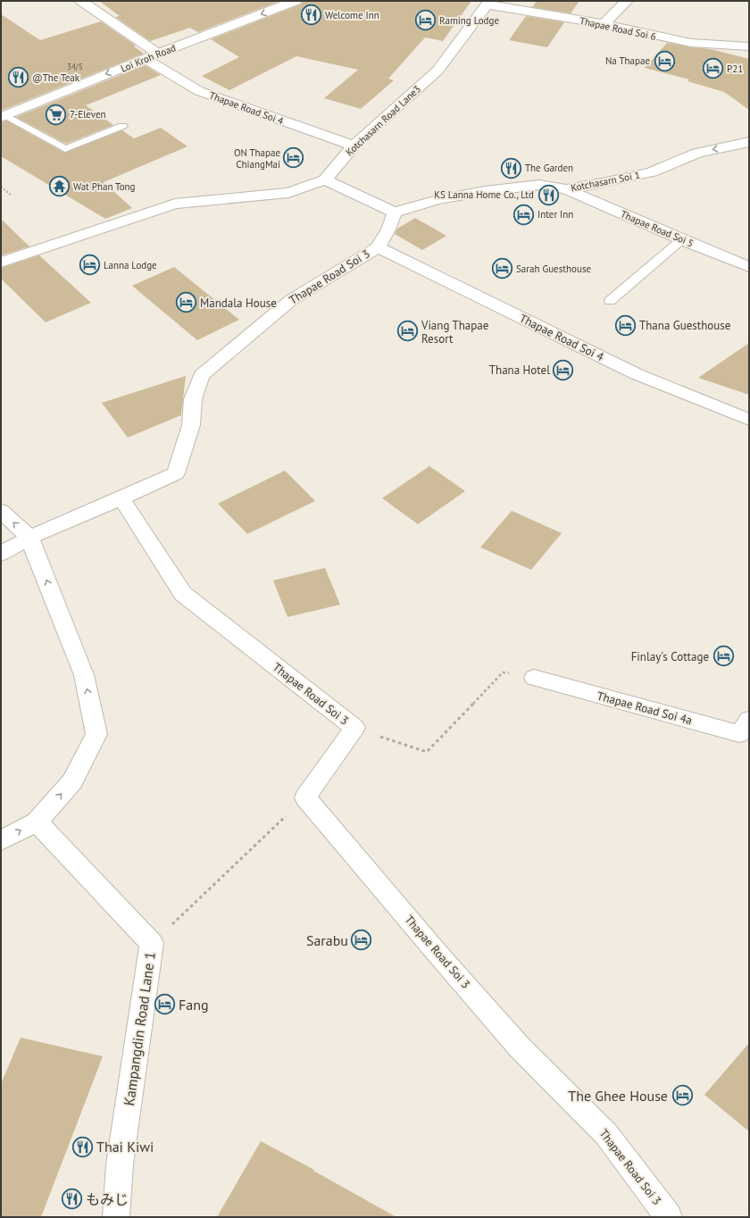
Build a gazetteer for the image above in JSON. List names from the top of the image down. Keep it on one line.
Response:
{"streets":{"street":["Thapae Road Soi 6","Loi Kroh Road","Thapae Road Soi 4","Kotchasarn Road Lane3","Kotchasarn Soi 1","Thapae Road Soi 5","Thapae Road Soi 3","Thapae Road Soi 4a","Kampangdin Road Lane 1"]},"crossings":[["Thapae Road Soi 6","Kotchasarn Road Lane3"],["Loi Kroh Road","Thapae Road Soi 4"],["Thapae Road Soi 4","Kotchasarn Road Lane3"],["Thapae Road Soi 4","Thapae Road Soi 3"],["Kotchasarn Soi 1","Thapae Road Soi 5"],["Kotchasarn Soi 1","Thapae Road Soi 3"]],"one_way":["Kotchasarn Soi 1"],"places":{"restaurant":["Welcome Inn","@The Teak","The Garden","KS Lanna Home Co., Ltd","Thai Kiwi","もみじ"],"hotel":["Raming Lodge","Na Thapae","P21","ON Thapae ChiangMai","Inter Inn","Lanna Lodge","Sarah Guesthouse","Mandala House","Thana Guesthouse","Viang Thapae Resort","Thana Hotel","Finlay's Cottage","Sarabu","Fang","The Ghee House"],"supermarket":["7-Eleven"],"temple":["Wat Phan Tong"]},"house_numbers":["34/5"]}
